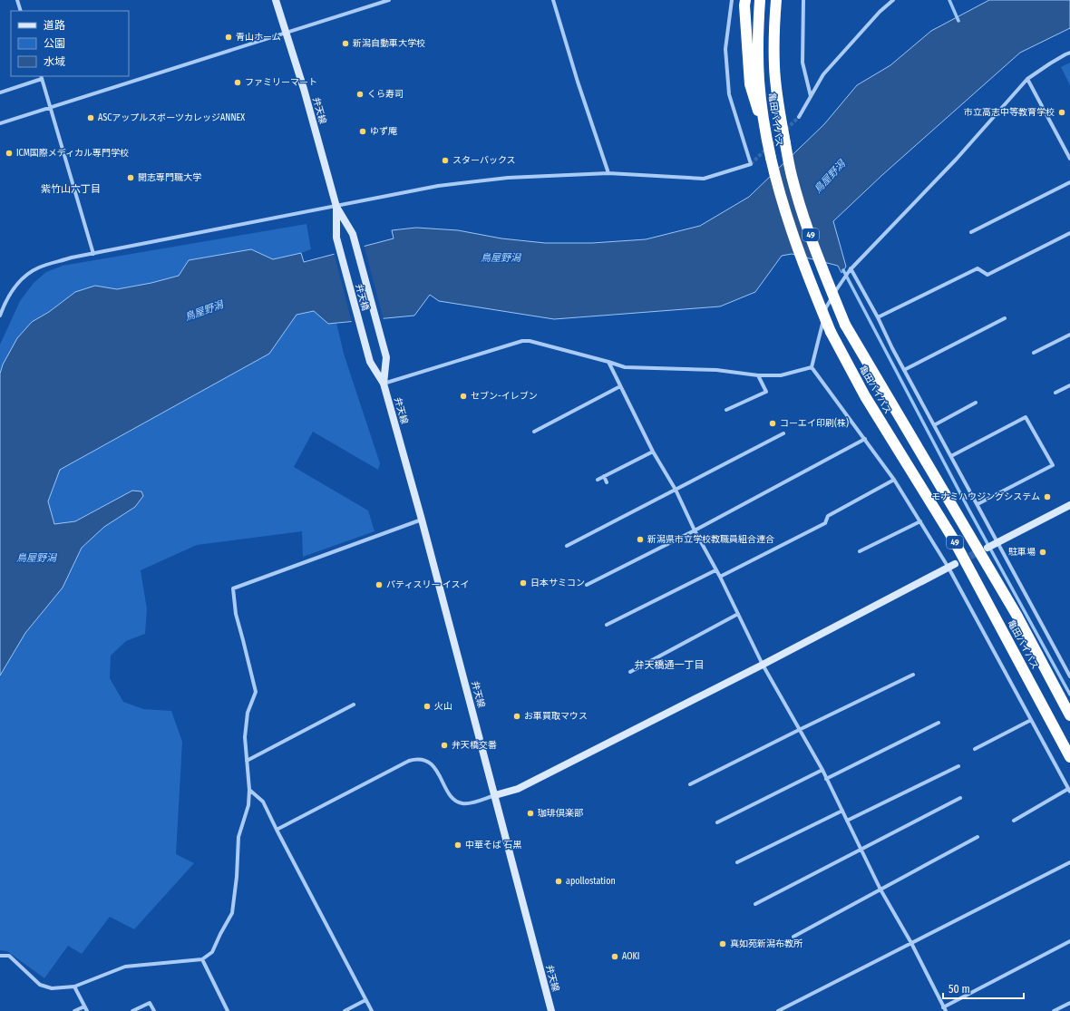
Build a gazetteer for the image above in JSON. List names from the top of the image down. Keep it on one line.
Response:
{"streets":{"highway":["亀田バイパス","49"],"street":["弁天線","弁天橋"]},"crossings":[["弁天線","弁天橋"]],"districts":["紫竹山六丁目","弁天橋通一丁目"],"water":["鳥屋野潟"],"places":["青山ホーム","新潟自動車大学校","ファミリーマート","くら寿司","市立高志中等教育学校","ASCアップルスポーツカレッジANNEX","ゆず庵","ICM国際メディカル専門学校","スターバックス","開志専門職大学","セブン-イレブン","コーエイ印刷(株)","モナミハウジングシステム","新潟県市立学校教職員組合連合","駐車場","日本サミコン","パティスリー イスイ","火山","お車買取マウス","弁天橋交番","珈琲倶楽部","中華そば 石黒","apollostation","真如苑新潟布教所","AOKI"],"legend":["道路","公園","水域"],"scale_bar":"50 m"}
